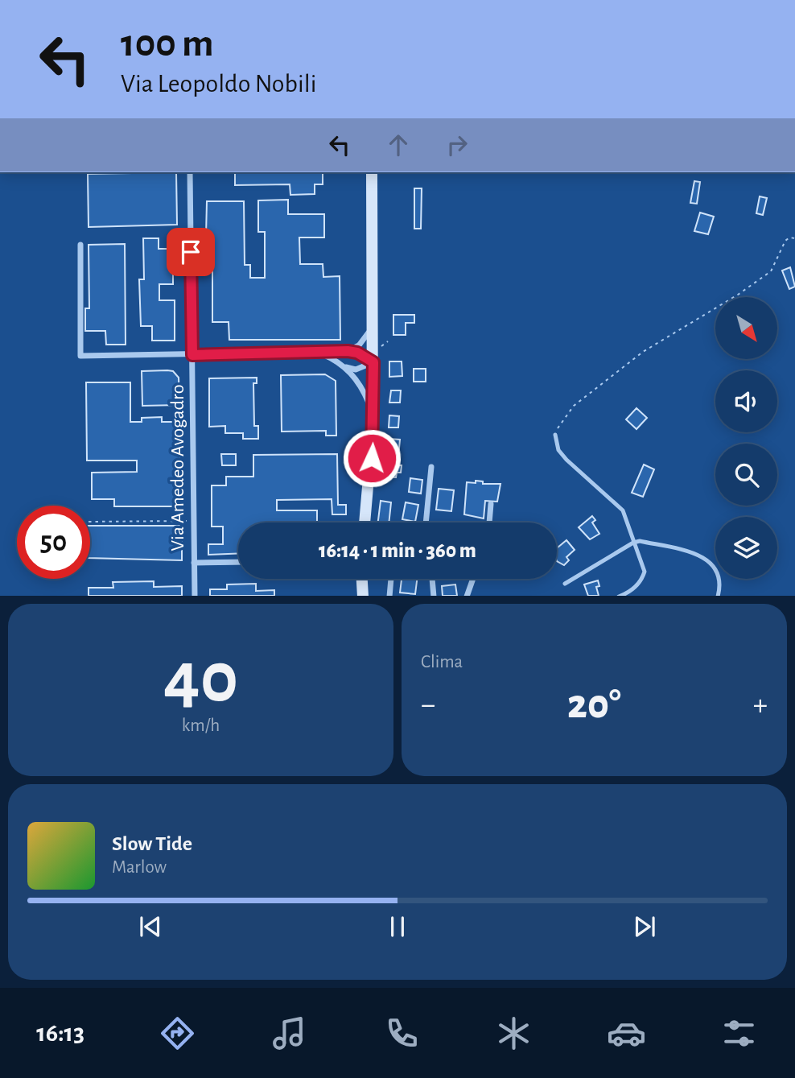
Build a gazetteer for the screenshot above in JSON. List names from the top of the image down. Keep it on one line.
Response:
{"streets":{"street":["Via Amedeo Avogadro"]},"north":"bottom right","page":{"turn":["100 m","Via Leopoldo Nobili"],"limit":"50","trip":"16:14 · 1 min · 360 m","tile":[["40","km/h"],"Clima"],"heat":["−","20°","+"],"song":["Slow Tide","Marlow"],"tabs":"16:13"}}
